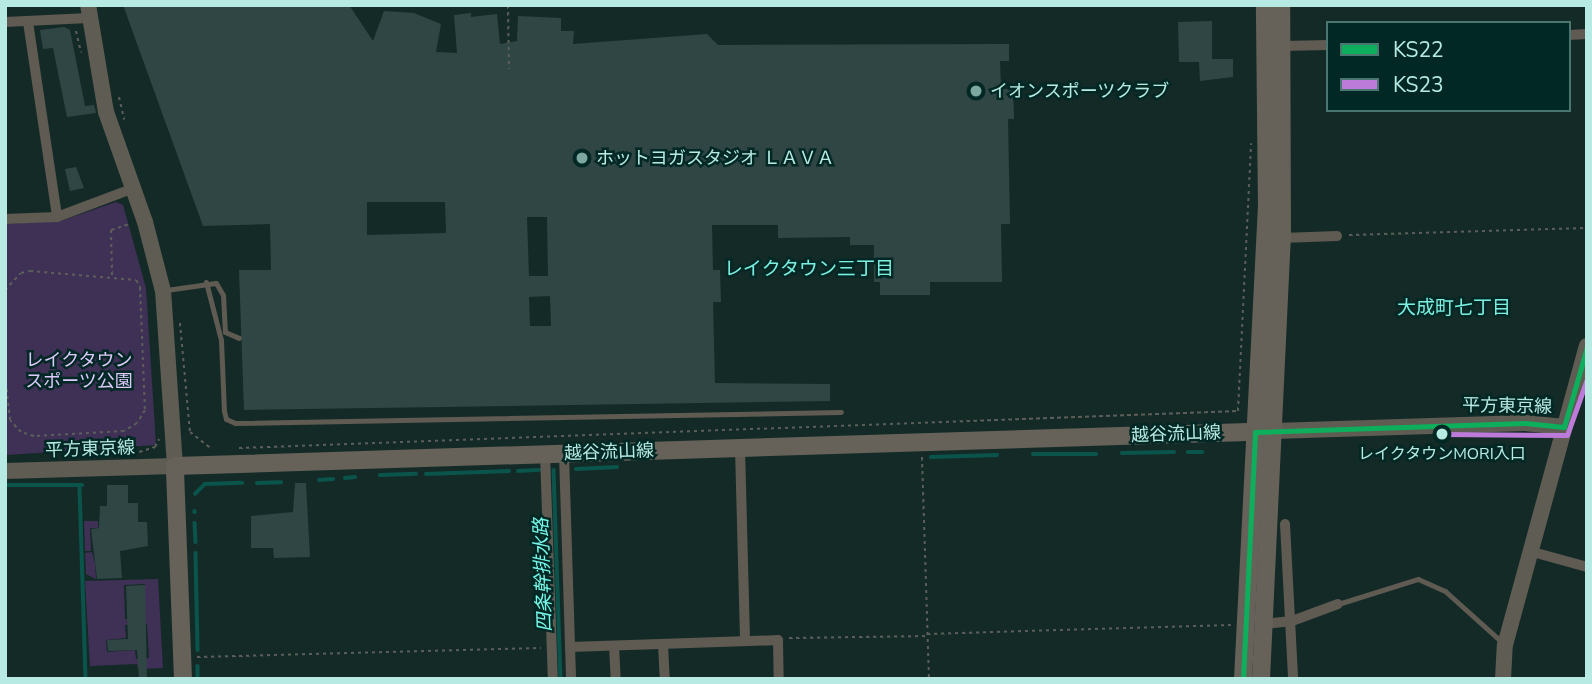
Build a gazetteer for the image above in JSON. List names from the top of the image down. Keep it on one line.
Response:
{"streets":{"main road":["平方東京線","越谷流山線"]},"crossings":[["平方東京線","越谷流山線"]],"districts":["レイクタウン三丁目","大成町七丁目"],"water":["四条幹排水路"],"parks":["レイクタウン スポーツ公園"],"places":["イオンスポーツクラブ","ホットヨガスタジオ ＬＡＶＡ","レイクタウンMORI入口"],"lines":["transit line KS22","transit line KS23"],"legend":["KS22","KS23"]}
